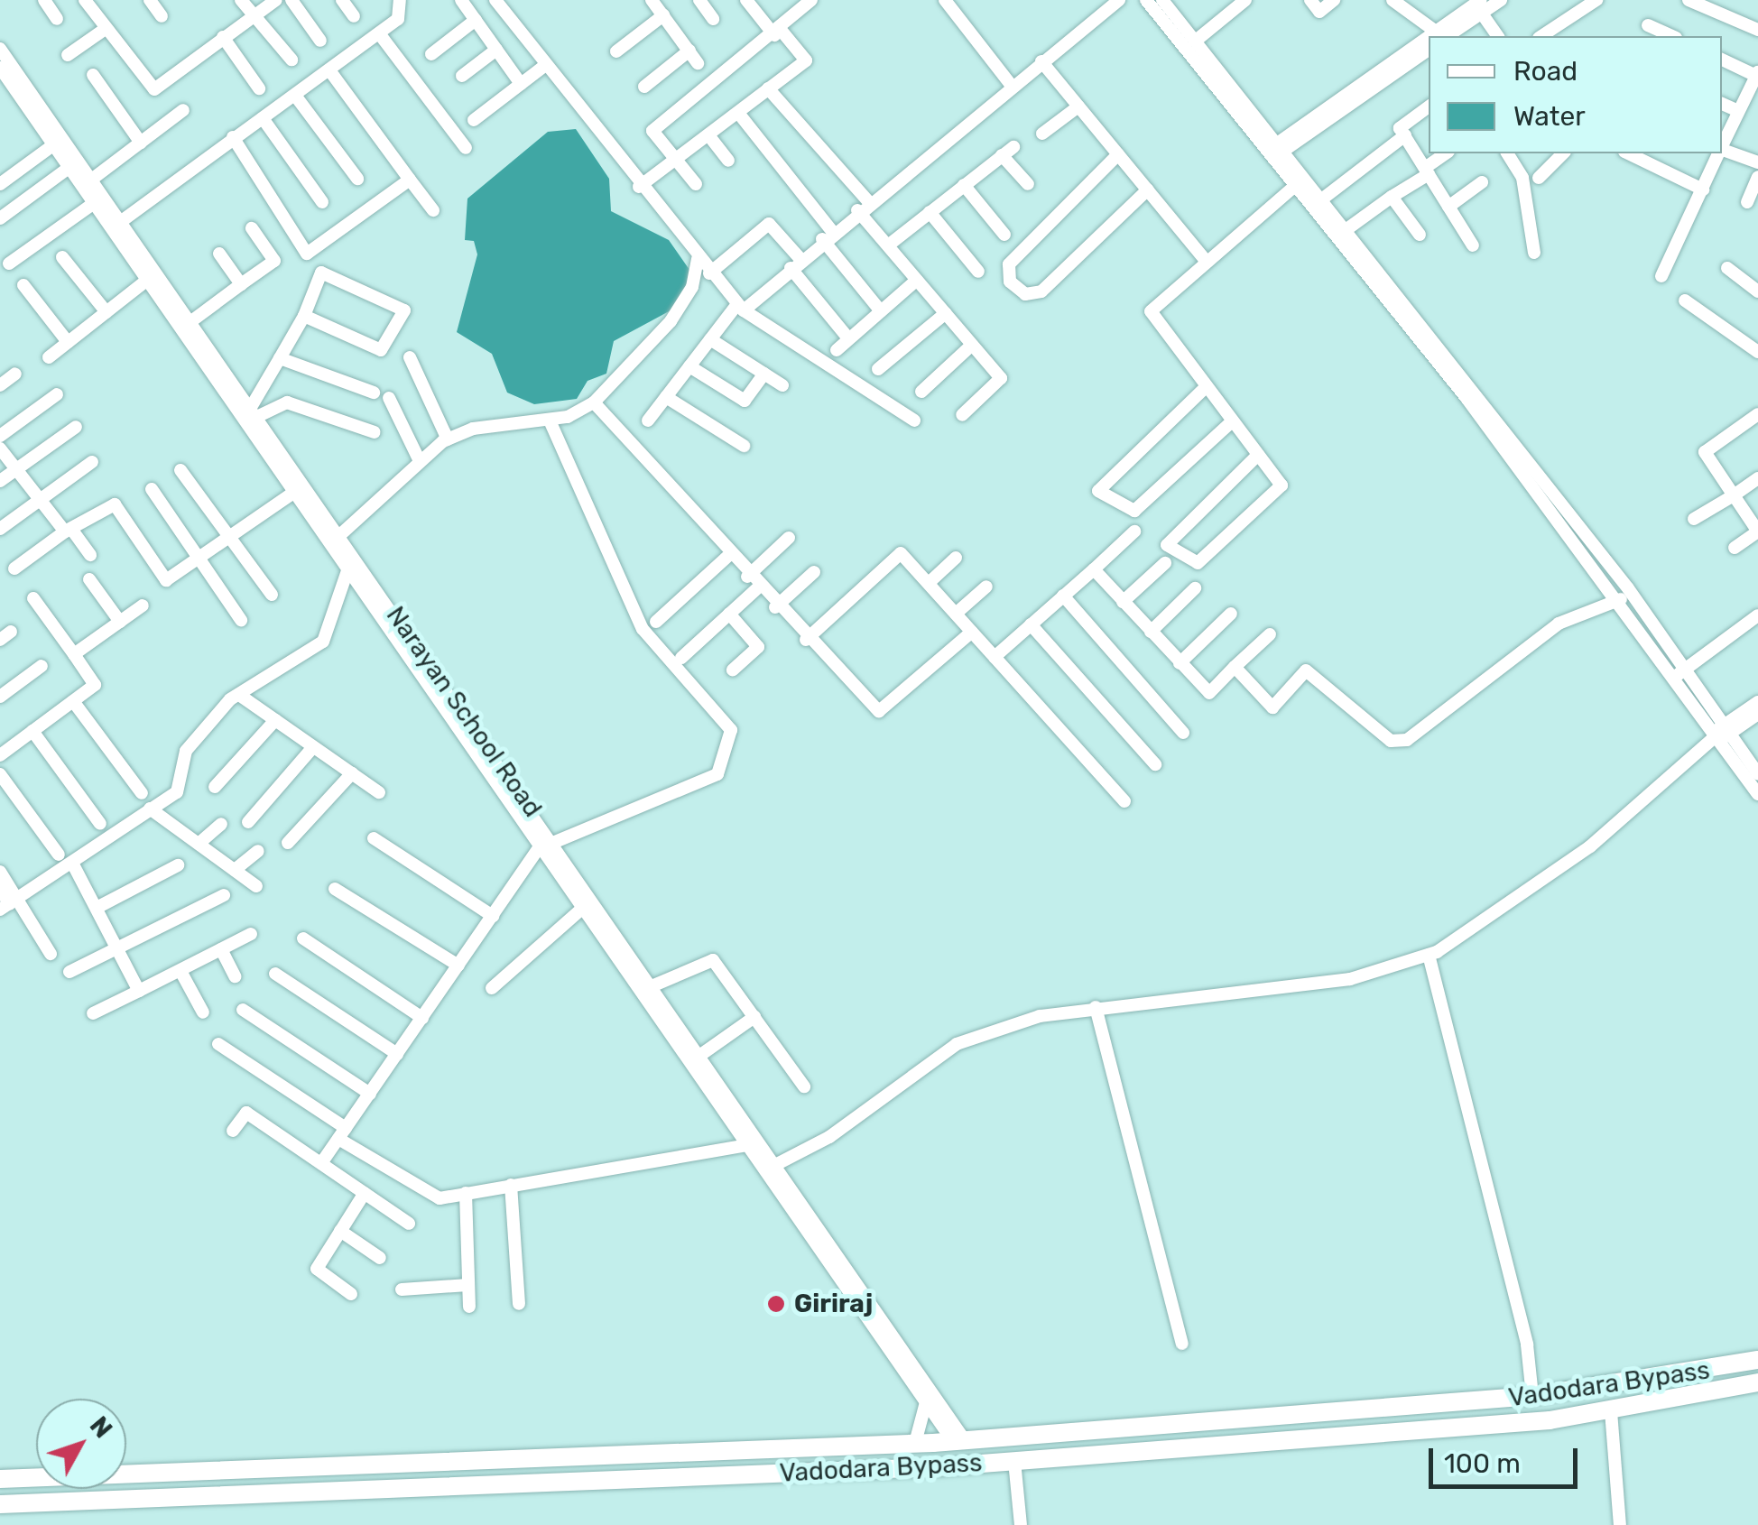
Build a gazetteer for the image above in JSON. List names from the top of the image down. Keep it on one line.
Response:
{"streets":{"highway":["Vadodara Bypass"],"street":["Narayan School Road"]},"crossings":[["Narayan School Road","Vadodara Bypass"]],"places":["Giriraj"],"legend":["Road","Water"],"scale_bar":"100 m","north":"top right"}
